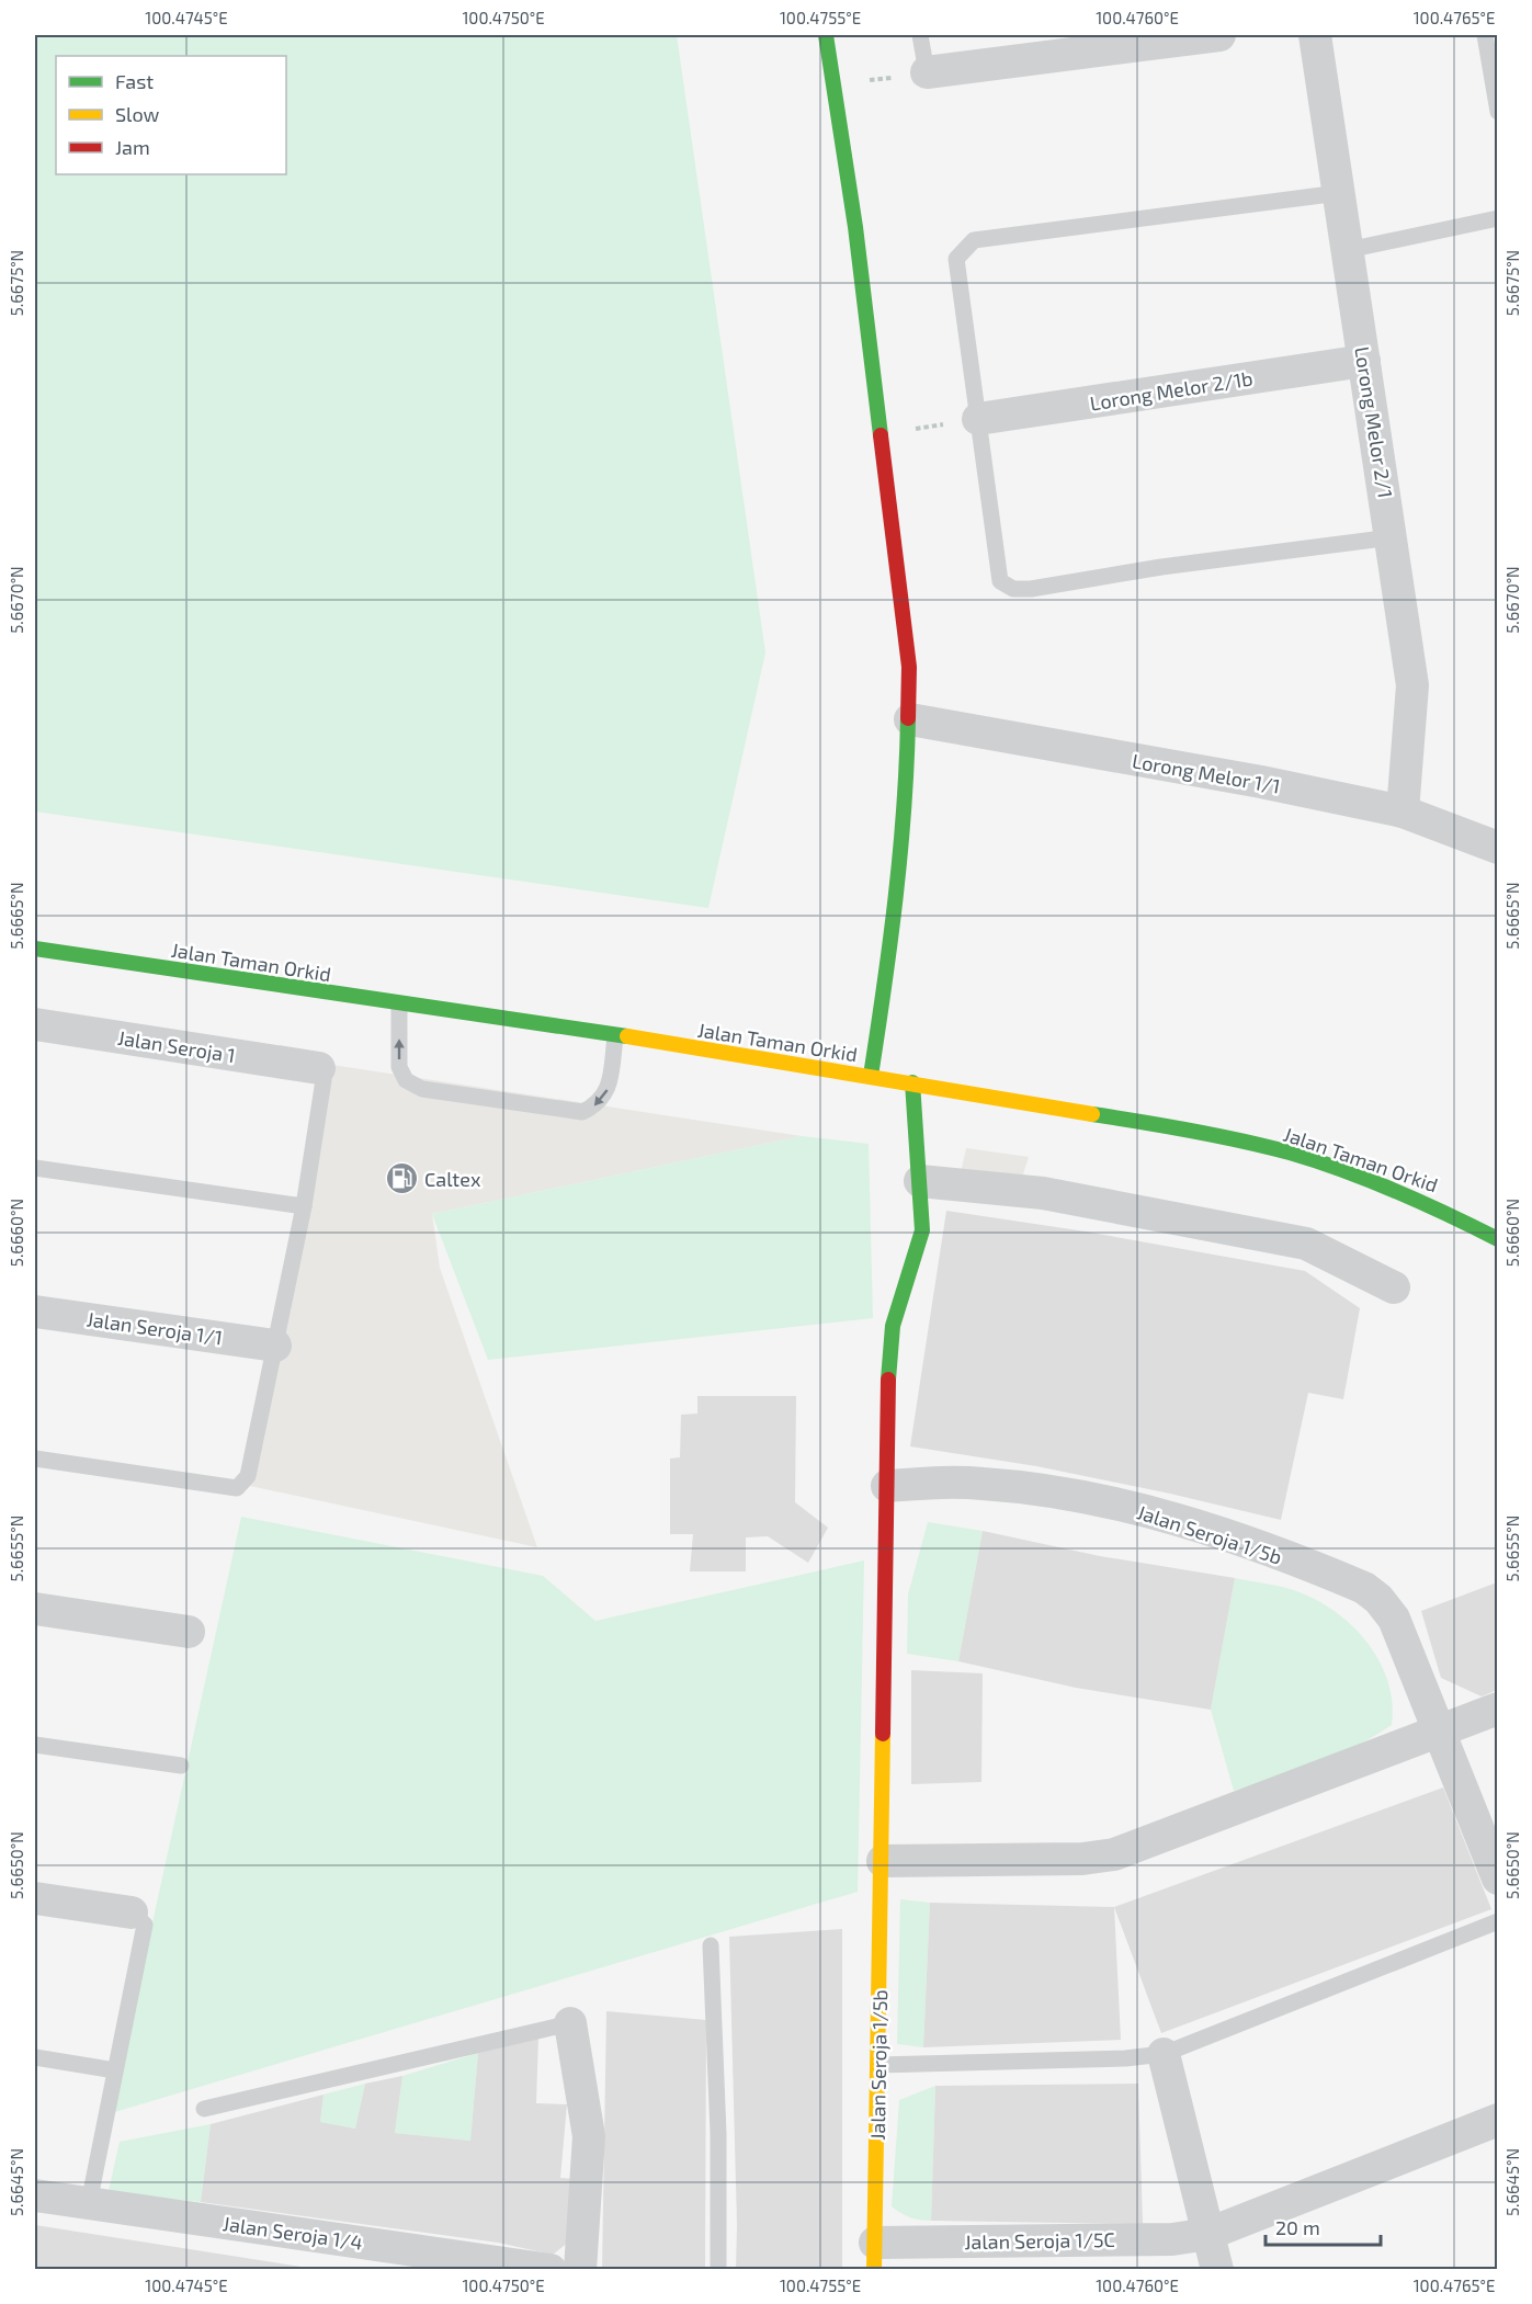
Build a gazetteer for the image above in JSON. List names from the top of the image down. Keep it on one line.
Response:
{"streets":{"street":["Lorong Melor 2/1b","Lorong Melor 2/1","Lorong Melor 1/1","Jalan Taman Orkid","Jalan Seroja 1","Jalan Seroja 1/1","Jalan Seroja 1/5b","Jalan Seroja 1/4","Jalan Seroja 1/5C"]},"crossings":[["Lorong Melor 2/1b","Lorong Melor 2/1"],["Lorong Melor 2/1","Lorong Melor 1/1"],["Jalan Taman Orkid","Jalan Seroja 1/5b"],["Jalan Seroja 1/5b","Jalan Seroja 1/5C"]],"places":{"fuel station":["Caltex"]},"legend":["Fast","Slow","Jam"],"scale_bar":"20 m","coordinates":["100.4745°E","100.4750°E","100.4755°E","100.4760°E","100.4765°E","5.6675°N","5.6670°N","5.6665°N","5.6660°N","5.6655°N","5.6650°N","5.6645°N"]}
